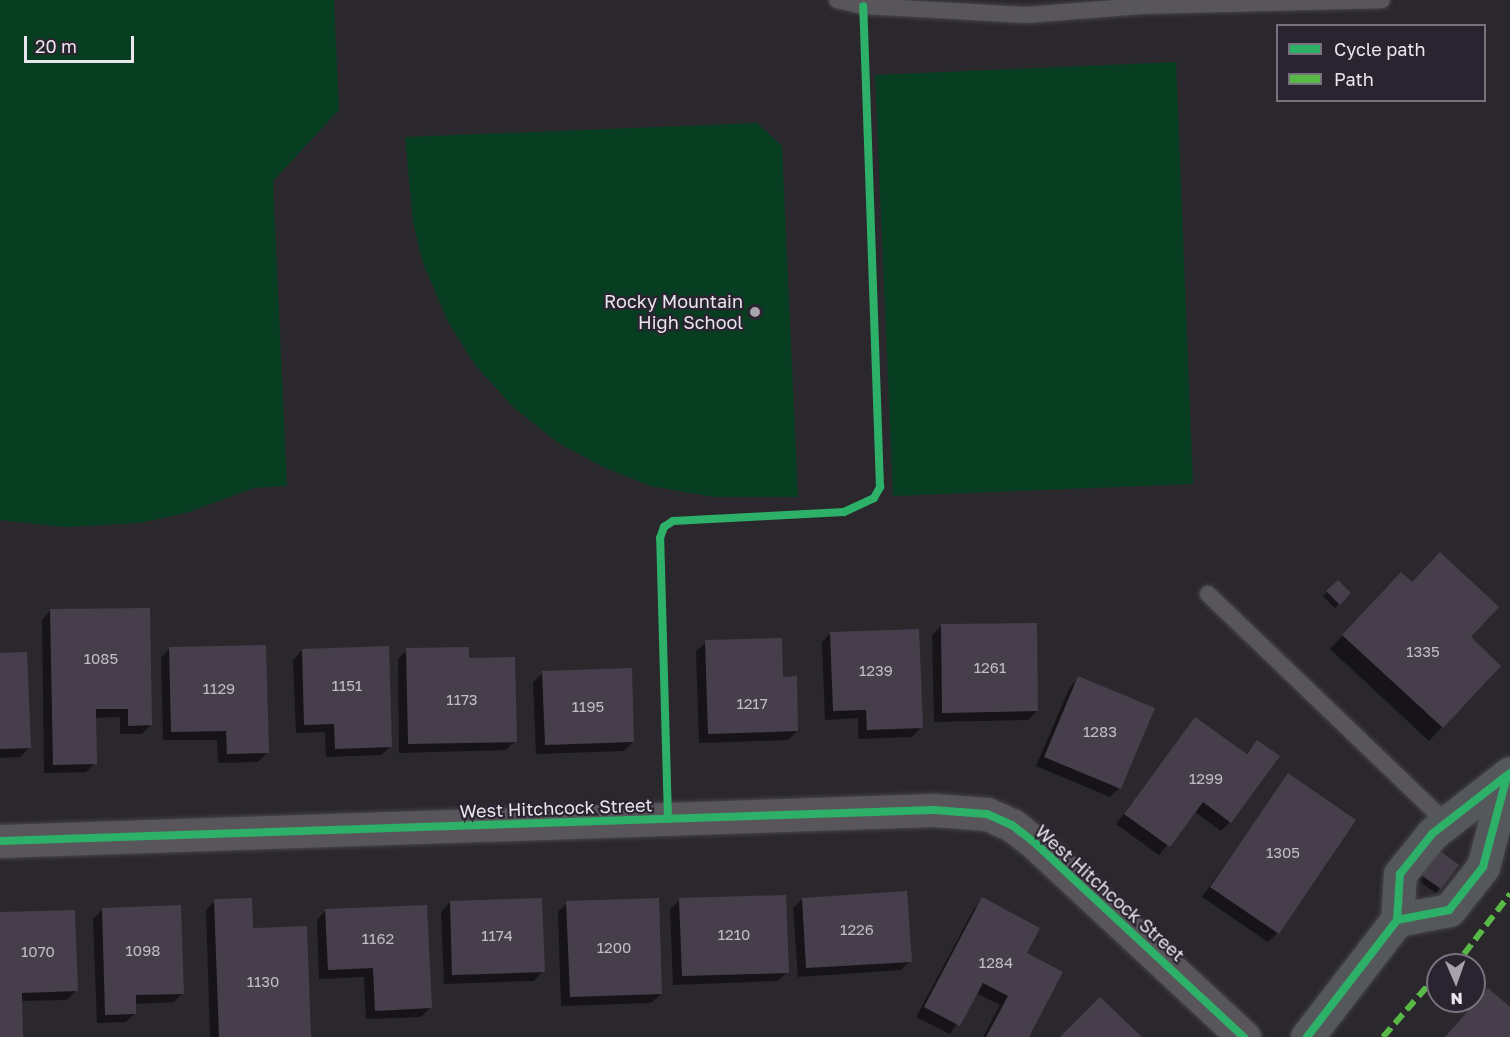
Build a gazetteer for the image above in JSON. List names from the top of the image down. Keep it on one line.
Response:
{"streets":{"street":["West Hitchcock Street"]},"places":["Rocky Mountain High School"],"house_numbers":["1335","1085","1261","1239","1151","1129","1173","1217","1195","1283","1299","1305","1226","1210","1174","1162","1200","1098","1070","1284","1130"],"legend":["Cycle path","Path"],"scale_bar":"20 m","north":"bottom"}
